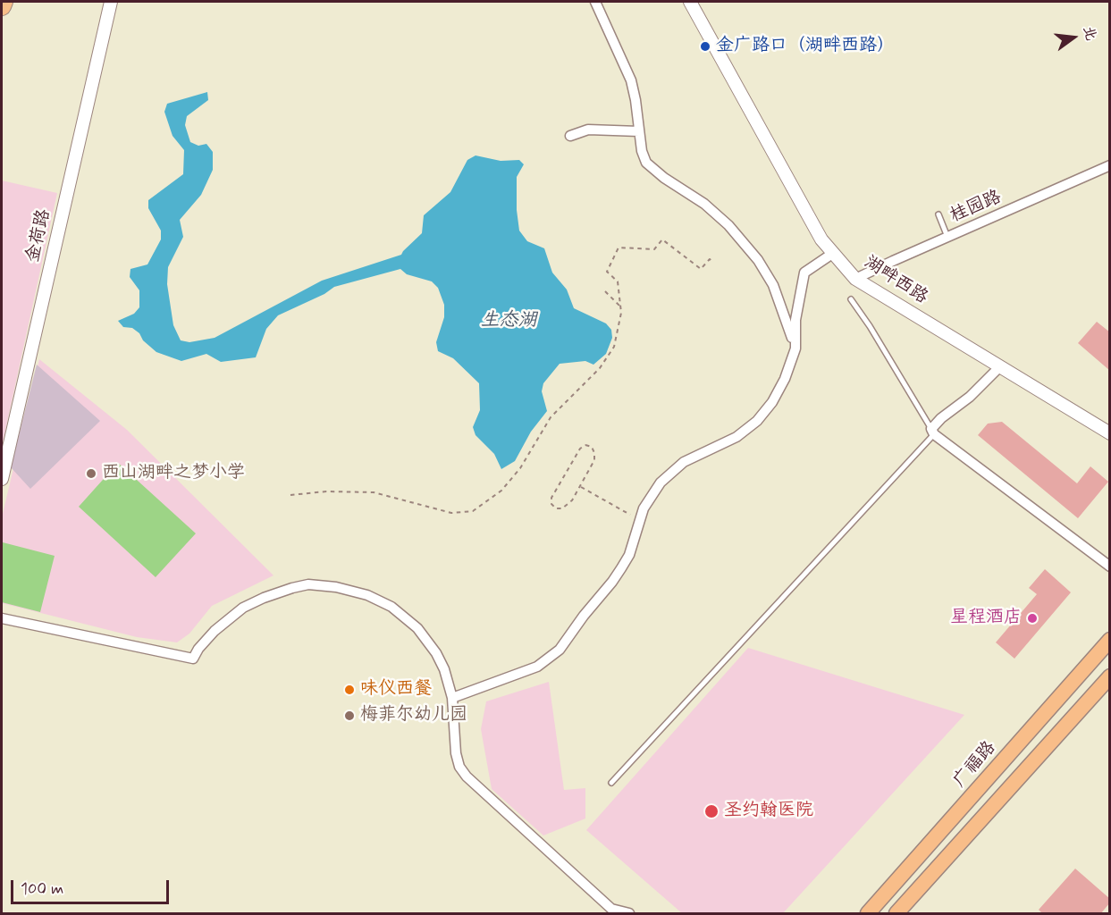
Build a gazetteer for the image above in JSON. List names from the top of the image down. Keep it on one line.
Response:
{"streets":{"main road":["广福路"],"street":["桂园路","金荷路","湖畔西路"]},"crossings":[["桂园路","湖畔西路"]],"water":["生态湖"],"places":["金广路口（湖畔西路）","西山湖畔之梦小学","星程酒店","味仪西餐","梅菲尔幼儿园","圣约翰医院"],"scale_bar":"100 m","north":"right"}
